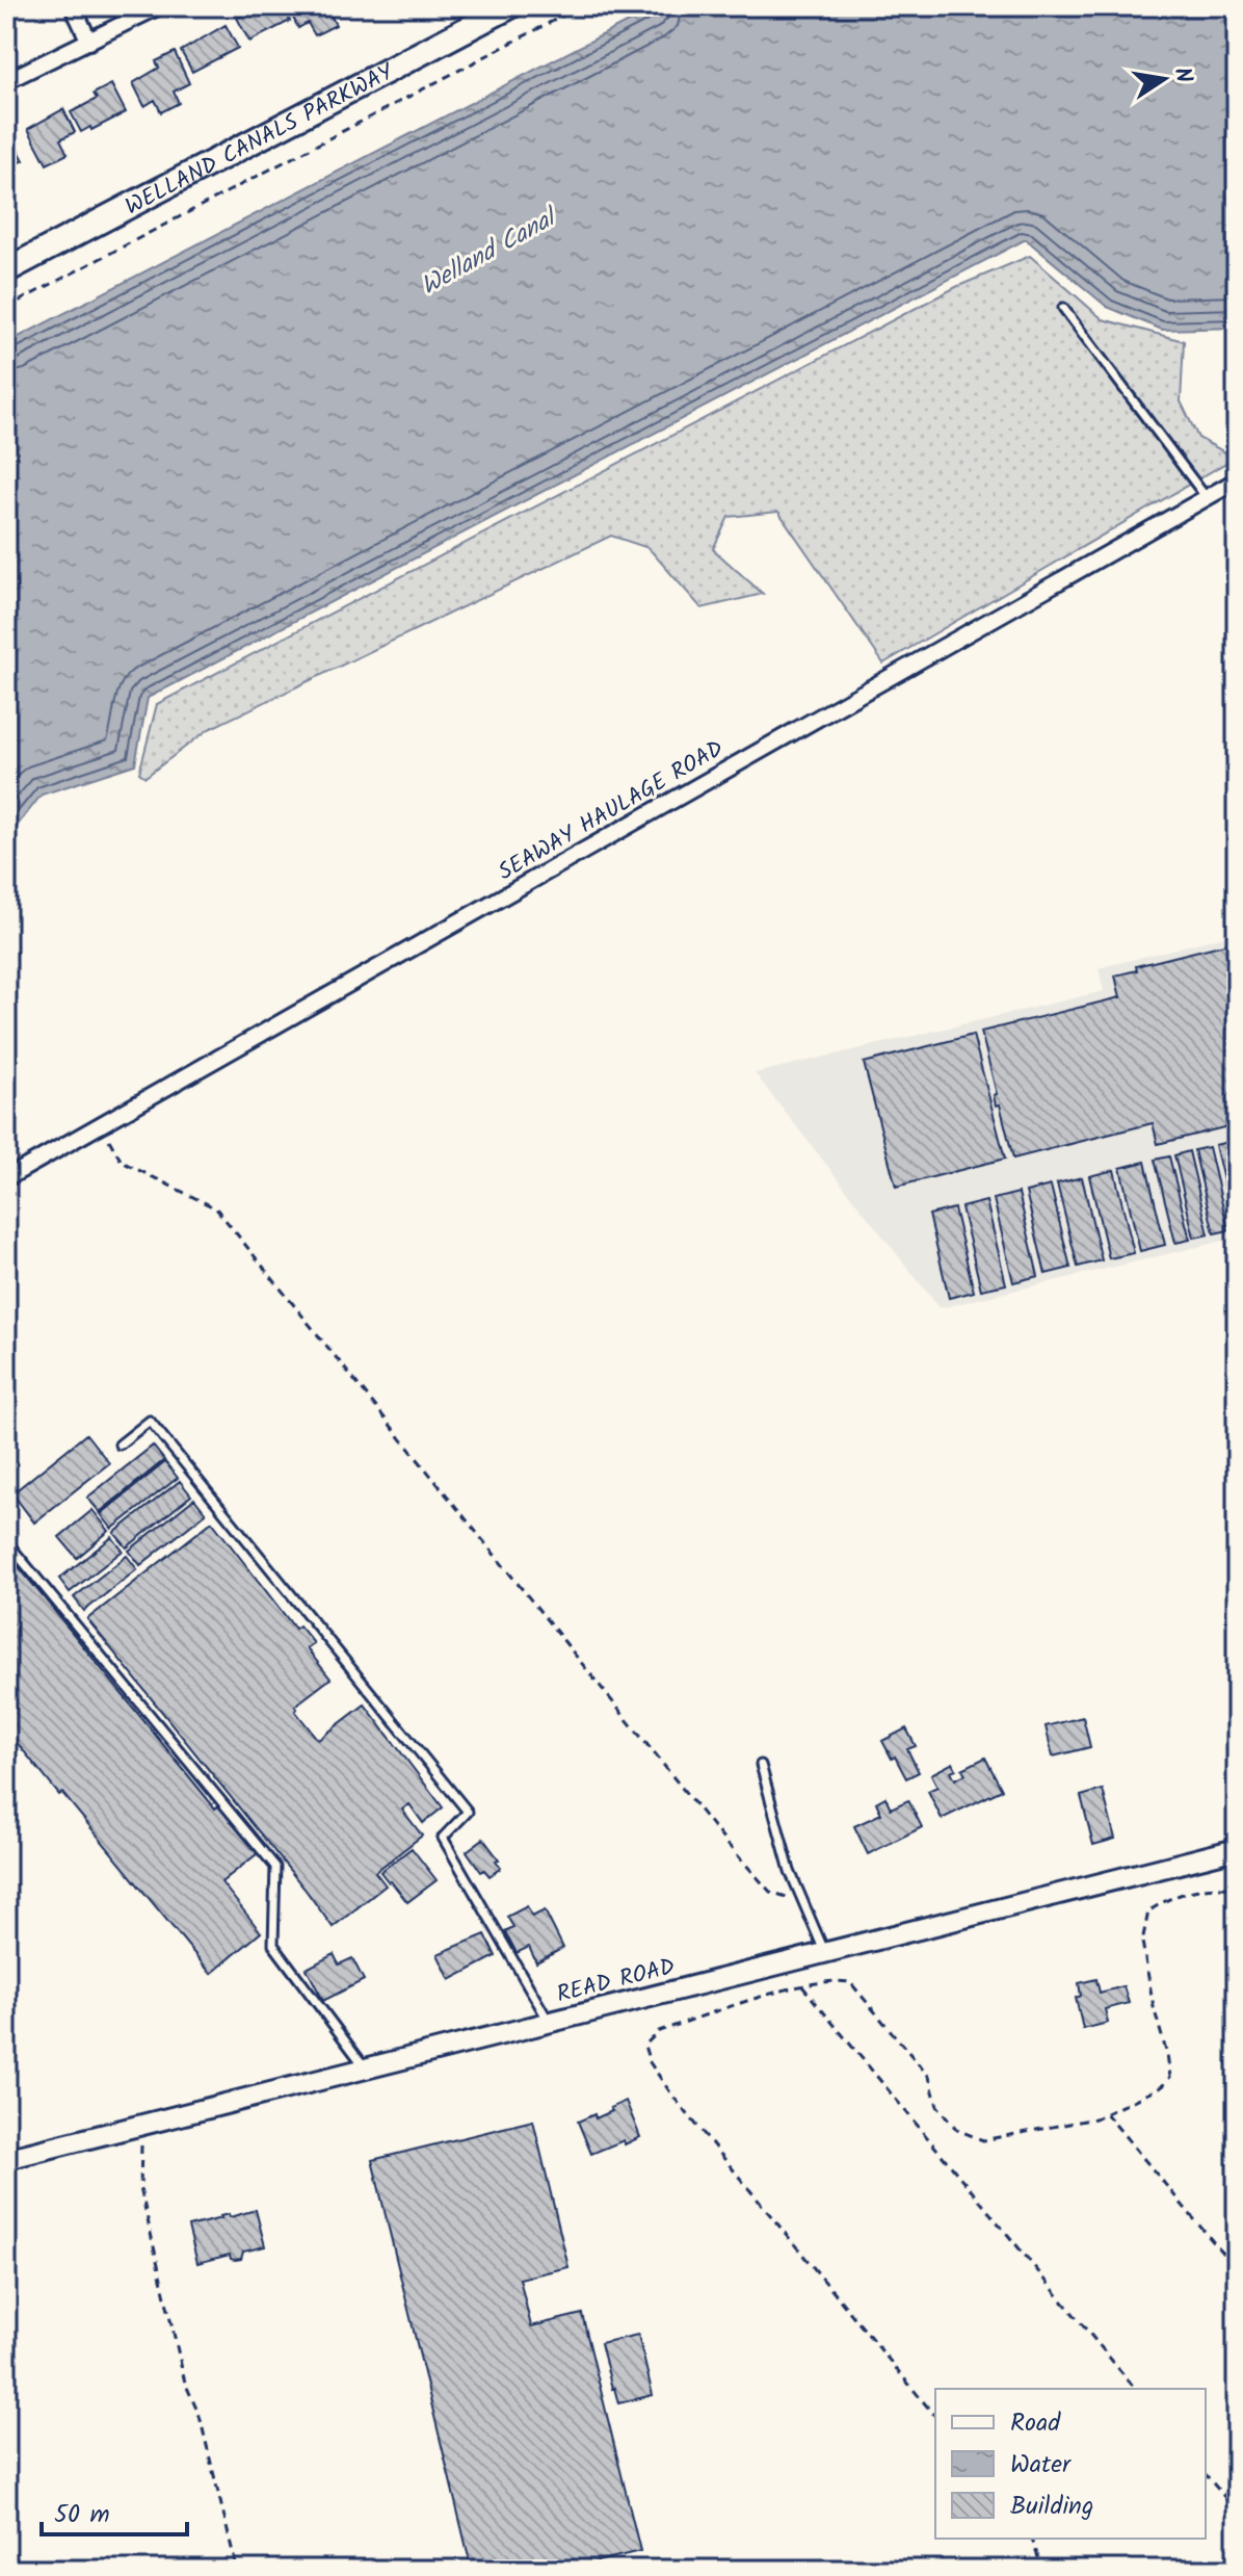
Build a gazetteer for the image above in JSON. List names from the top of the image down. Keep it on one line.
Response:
{"streets":{"main road":["WELLAND CANALS PARKWAY"],"street":["SEAWAY HAULAGE ROAD","READ ROAD"]},"water":["Welland Canal"],"legend":["Road","Water","Building"],"scale_bar":"50 m","north":"right"}
